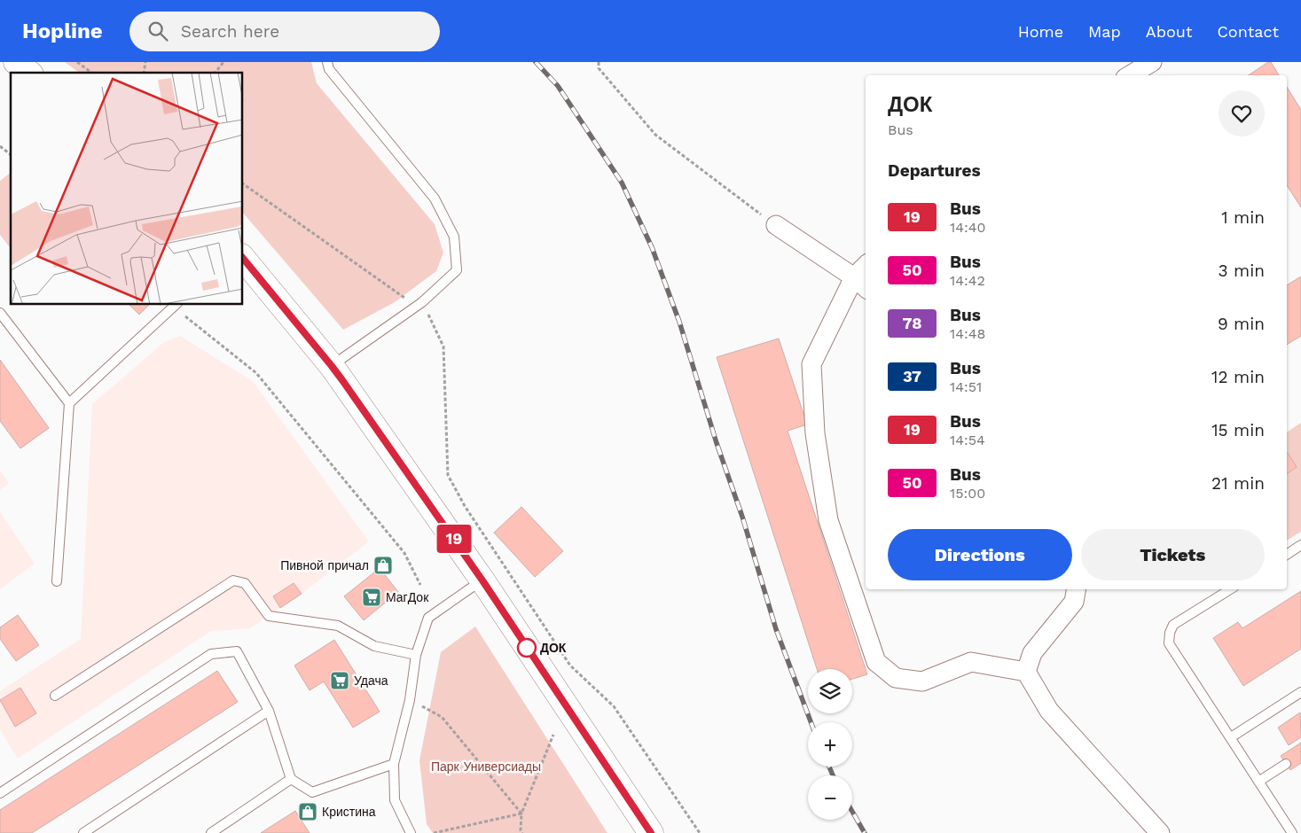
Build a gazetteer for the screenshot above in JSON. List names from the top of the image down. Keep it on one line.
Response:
{"parks":["Парк Универсиады"],"places":{"shop":["Пивной причал","Кристина"],"supermarket":["МагДок","Удача"],"other":["ДОК"]},"lines":["bus line 19"],"page":{"header":"Hopline","search":"Search here","nav":["Home","Map","About","Contact"],"on_map":"19","heading":[["ДОК","Bus"],"Departures"],"list":[{"mark":"19","name":"Bus","note":"14:40","value":"1 min"},{"mark":"50","name":"Bus","note":"14:42","value":"3 min"},{"mark":"78","name":"Bus","note":"14:48","value":"9 min"},{"mark":"37","name":"Bus","note":"14:51","value":"12 min"},{"mark":"19","name":"Bus","note":"14:54","value":"15 min"},{"mark":"50","name":"Bus","note":"15:00","value":"21 min"}],"buttons":["Directions","Tickets"],"map_buttons":["+","−"]}}
